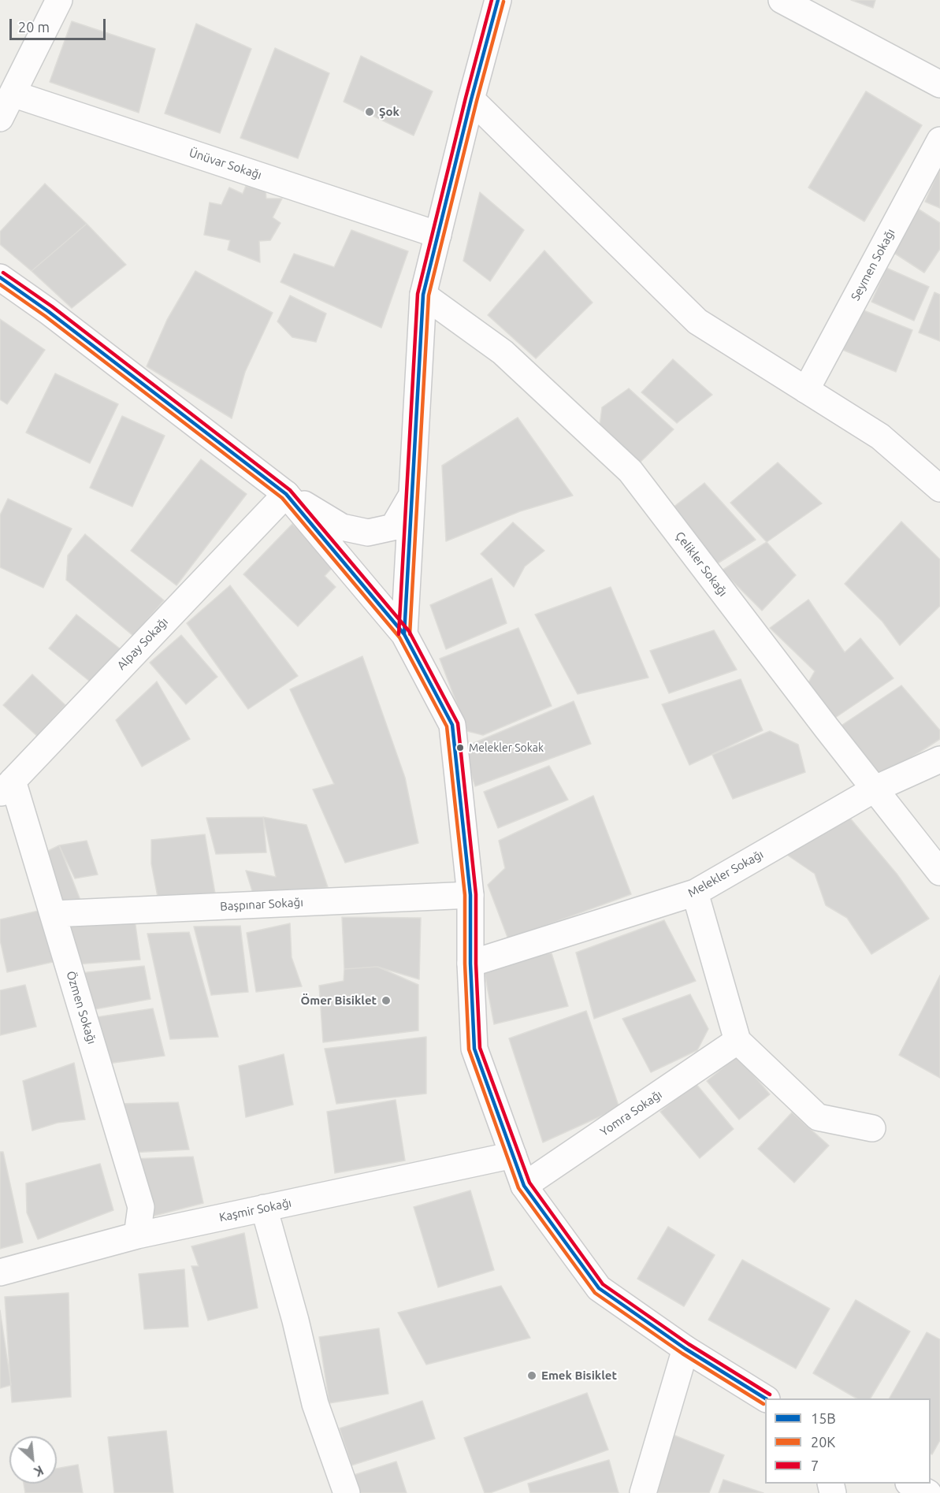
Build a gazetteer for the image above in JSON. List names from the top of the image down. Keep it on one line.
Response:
{"streets":{"street":["Ünüvar Sokağı","Seymen Sokağı","Çelikler Sokağı","Alpay Sokağı","Melekler Sokağı","Başpınar Sokağı","Özmen Sokağı","Yomra Sokağı","Kaşmir Sokağı"]},"crossings":[["Çelikler Sokağı","Melekler Sokağı"],["Alpay Sokağı","Özmen Sokağı"],["Başpınar Sokağı","Özmen Sokağı"],["Özmen Sokağı","Kaşmir Sokağı"]],"places":["Şok","Melekler Sokak","Ömer Bisiklet","Emek Bisiklet"],"lines":["transit line 15B","transit line 7","transit line 20K"],"legend":["15B","20K","7"],"scale_bar":"20 m","north":"bottom right"}
